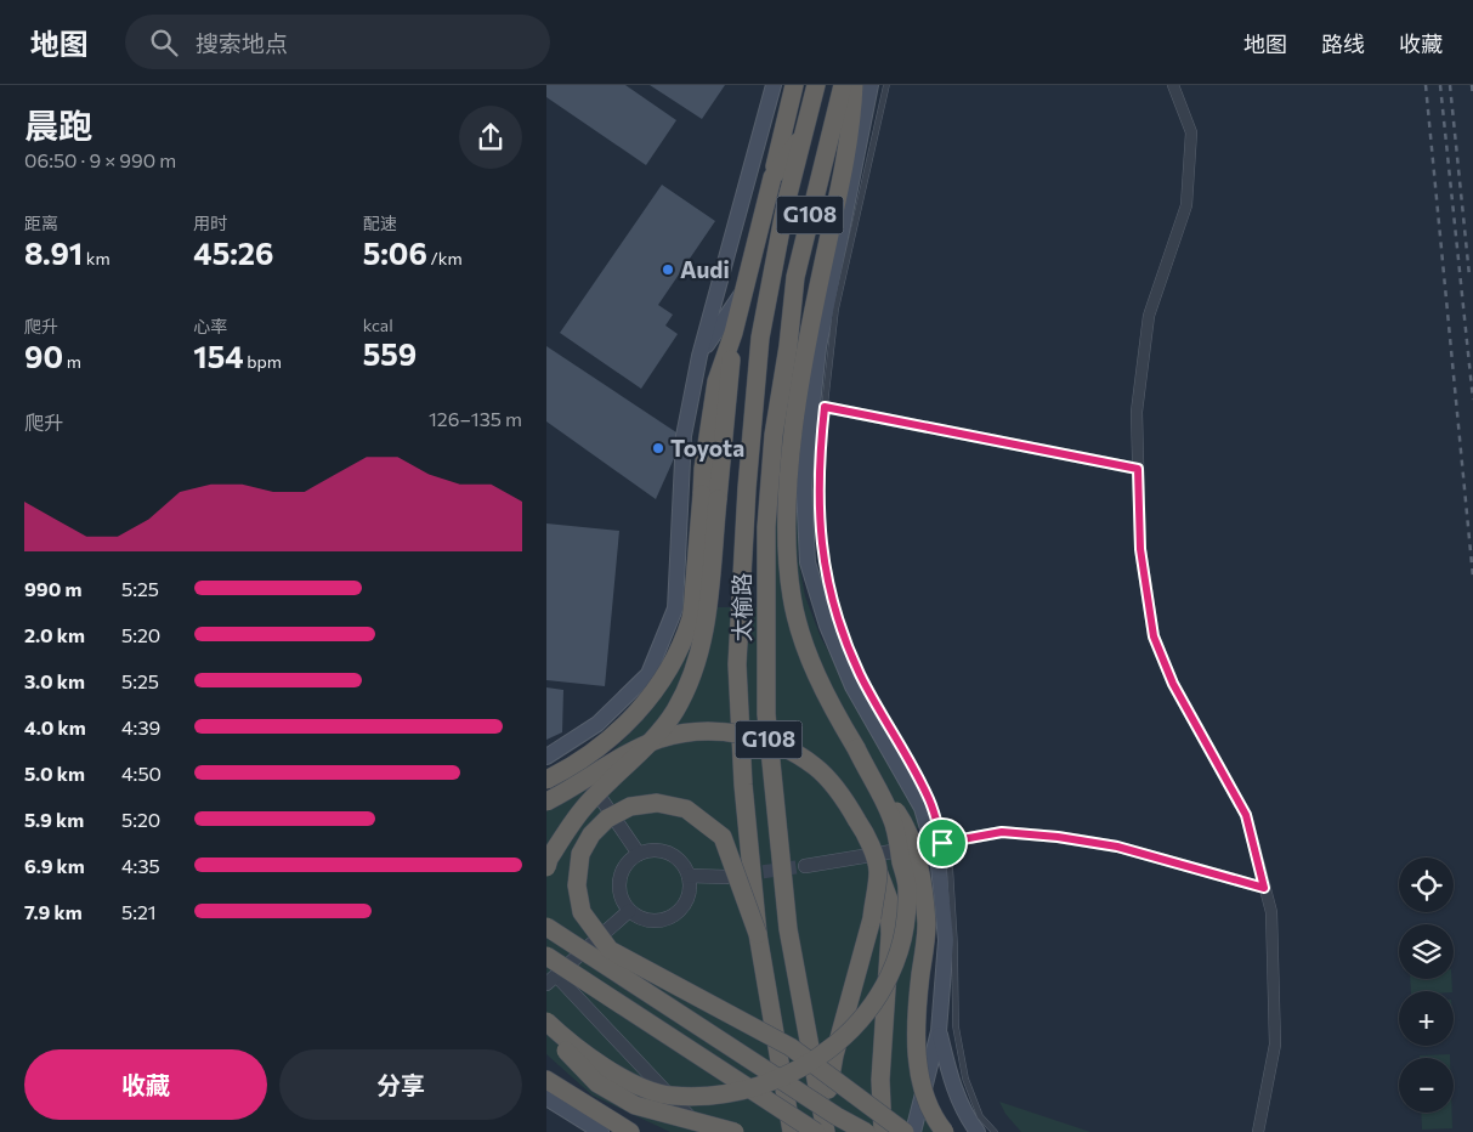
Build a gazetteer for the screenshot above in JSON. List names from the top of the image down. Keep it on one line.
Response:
{"streets":{"highway":["G108","太榆路"]},"places":["Audi","Toyota"],"page":{"header":"地图","search":"搜索地点","nav":["地图","路线","收藏"],"heading":["晨跑","06:50 · 9 × 990 m"],"stats":[["距离","8.91 km"],["用时","45:26"],["配速","5:06 /km"],["爬升","90 m"],["心率","154 bpm"],["kcal","559"]],"chart":["爬升","126–135 m"],"list":[{"name":"990 m","note":"5:25"},{"name":"2.0 km","note":"5:20"},{"name":"3.0 km","note":"5:25"},{"name":"4.0 km","note":"4:39"},{"name":"5.0 km","note":"4:50"},{"name":"5.9 km","note":"5:20"},{"name":"6.9 km","note":"4:35"},{"name":"7.9 km","note":"5:21"}],"map_buttons":["+","−"],"buttons":["收藏","分享"]}}
